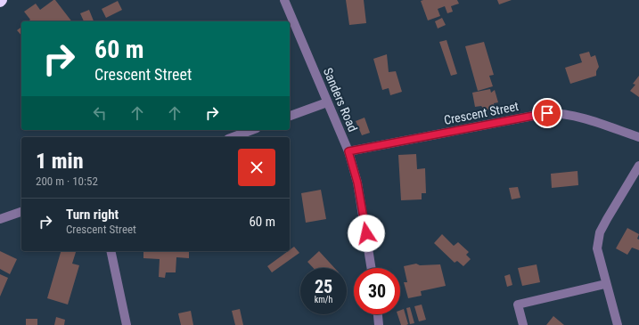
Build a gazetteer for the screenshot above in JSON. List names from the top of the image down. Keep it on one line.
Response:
{"streets":{"street":["Sanders Road","Crescent Street"]},"crossings":[["Sanders Road","Crescent Street"]],"page":{"turn":["60 m","Crescent Street"],"heading":["1 min","200 m · 10:52"],"list":[{"name":"Turn right","note":"Crescent Street","value":"60 m"}],"speed":"25 km/h","limit":"30"}}
